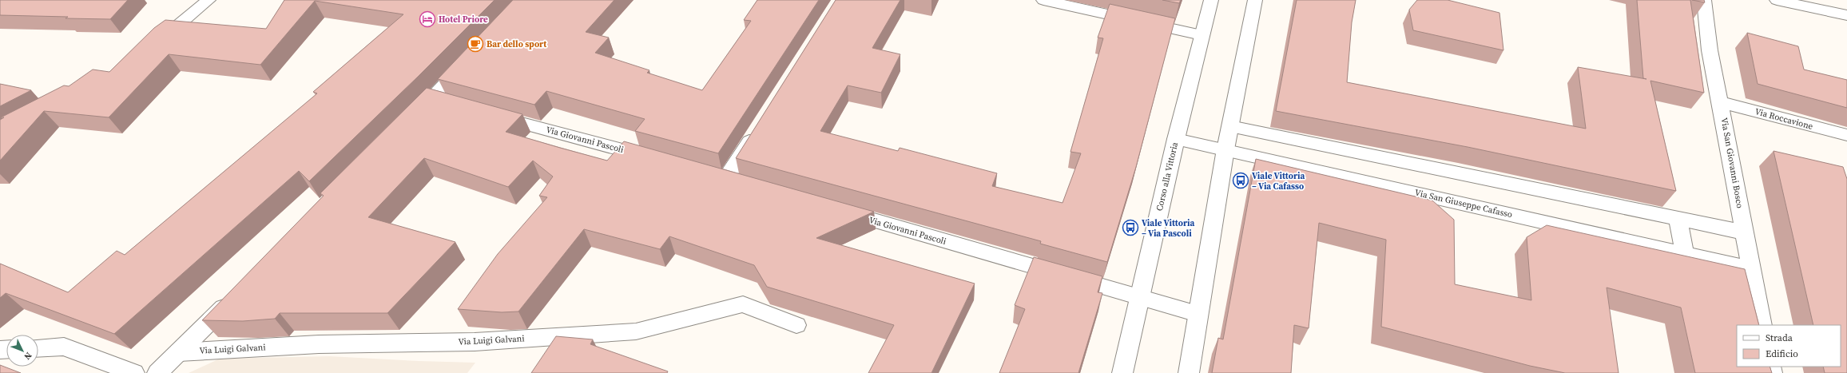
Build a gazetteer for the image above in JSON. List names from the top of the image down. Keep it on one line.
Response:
{"streets":{"street":["Via Roccavione","Via Giovanni Pascoli","Via San Giovanni Bosco","Corso alla Vittoria","Via San Giuseppe Cafasso","Via Luigi Galvani"]},"crossings":[["Via Roccavione","Via San Giovanni Bosco"],["Via Giovanni Pascoli","Corso alla Vittoria"],["Via San Giovanni Bosco","Via San Giuseppe Cafasso"],["Corso alla Vittoria","Via San Giuseppe Cafasso"]],"places":{"hotel":["Hotel Priore"],"cafe":["Bar dello sport"],"bus stop":["Viale Vittoria – Via Cafasso","Viale Vittoria – Via Pascoli"]},"legend":["Strada","Edificio"],"north":"bottom right"}
